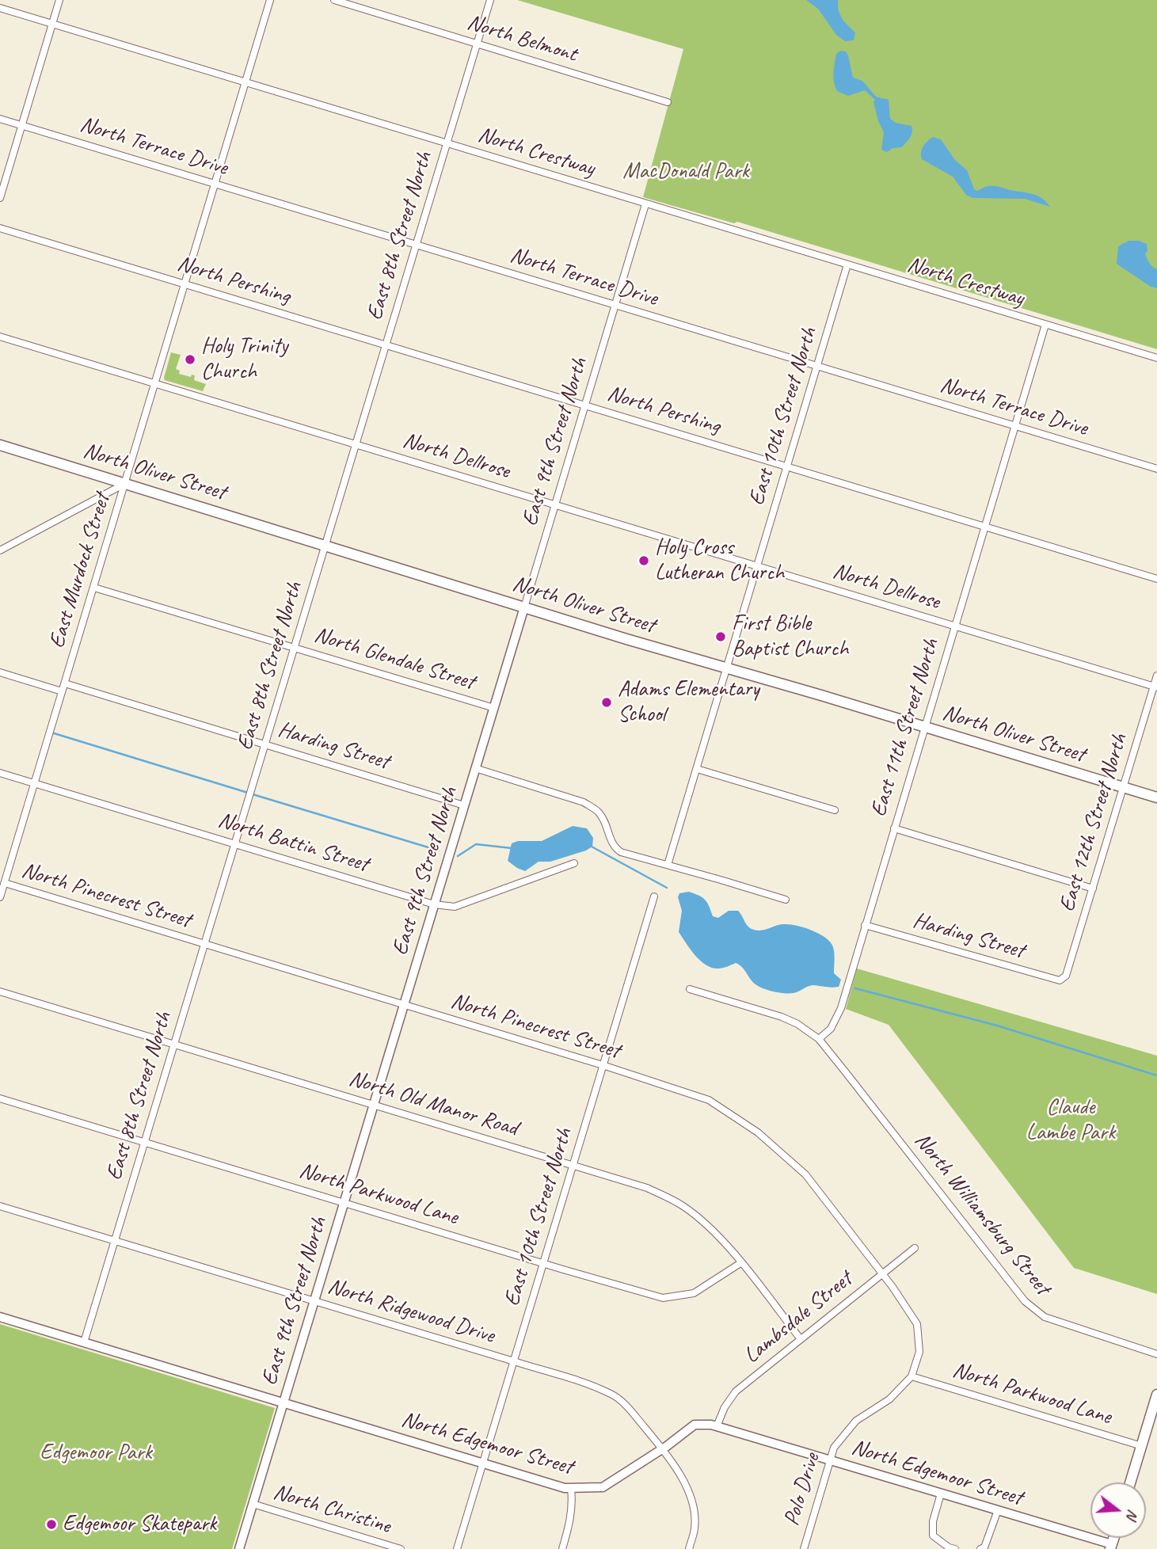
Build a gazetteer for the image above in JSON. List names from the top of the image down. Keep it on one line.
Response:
{"streets":{"main road":["North Oliver Street"],"street":["North Belmont","North Terrace Drive","North Crestway","East 8th Street North","North Pershing","East 10th Street North","East 9th Street North","North Dellrose","East Murdock Street","North Glendale Street","East 11th Street North","Harding Street","East 12th Street North","North Battin Street","North Pinecrest Street","North Old Manor Road","North Parkwood Lane","North Williamsburg Street","North Ridgewood Drive","Lambsdale Street","North Edgemoor Street","Polo Drive","North Christine"]},"crossings":[["North Belmont","East 8th Street North"],["North Terrace Drive","East 8th Street North"],["North Terrace Drive","East 10th Street North"],["North Terrace Drive","East 9th Street North"],["North Terrace Drive","East Murdock Street"],["North Terrace Drive","East 11th Street North"],["North Crestway","East 8th Street North"],["North Crestway","East 10th Street North"],["North Crestway","East 9th Street North"],["North Crestway","East Murdock Street"],["North Crestway","East 11th Street North"],["East 8th Street North","North Pershing"],["East 8th Street North","North Dellrose"],["East 8th Street North","North Oliver Street"],["East 8th Street North","North Glendale Street"],["East 8th Street North","Harding Street"],["East 8th Street North","North Battin Street"],["East 8th Street North","North Pinecrest Street"],["East 8th Street North","North Old Manor Road"],["East 8th Street North","North Parkwood Lane"],["East 8th Street North","North Ridgewood Drive"],["East 8th Street North","North Edgemoor Street"],["North Pershing","East 10th Street North"],["North Pershing","East 9th Street North"],["North Pershing","East Murdock Street"],["North Pershing","East 11th Street North"],["East 10th Street North","North Dellrose"],["East 10th Street North","North Oliver Street"],["East 10th Street North","North Pinecrest Street"],["East 10th Street North","North Old Manor Road"],["East 10th Street North","North Parkwood Lane"],["East 10th Street North","North Ridgewood Drive"],["East 10th Street North","North Edgemoor Street"],["East 9th Street North","North Dellrose"],["East 9th Street North","North Oliver Street"],["East 9th Street North","North Glendale Street"],["East 9th Street North","Harding Street"],["East 9th Street North","North Battin Street"],["East 9th Street North","North Pinecrest Street"],["East 9th Street North","North Old Manor Road"],["East 9th Street North","North Parkwood Lane"],["East 9th Street North","North Ridgewood Drive"],["East 9th Street North","North Edgemoor Street"],["East 9th Street North","North Christine"],["North Dellrose","East Murdock Street"],["North Dellrose","East 11th Street North"],["North Dellrose","East 12th Street North"],["North Oliver Street","East Murdock Street"],["North Oliver Street","East 11th Street North"],["North Oliver Street","East 12th Street North"],["East Murdock Street","North Glendale Street"],["East Murdock Street","Harding Street"],["East Murdock Street","North Battin Street"],["East Murdock Street","North Pinecrest Street"],["East 11th Street North","Harding Street"],["East 11th Street North","North Williamsburg Street"],["Harding Street","East 12th Street North"],["North Pinecrest Street","North Parkwood Lane"],["North Pinecrest Street","Lambsdale Street"],["North Pinecrest Street","Polo Drive"],["North Old Manor Road","North Parkwood Lane"],["North Old Manor Road","Lambsdale Street"],["North Parkwood Lane","Polo Drive"],["North Ridgewood Drive","North Edgemoor Street"],["Lambsdale Street","North Edgemoor Street"],["North Edgemoor Street","Polo Drive"]],"parks":["MacDonald Park","Claude Lambe Park","Edgemoor Park"],"places":["Holy Trinity Church","Holy Cross Lutheran Church","First Bible Baptist Church","Adams Elementary School","Edgemoor Skatepark"],"north":"right"}
